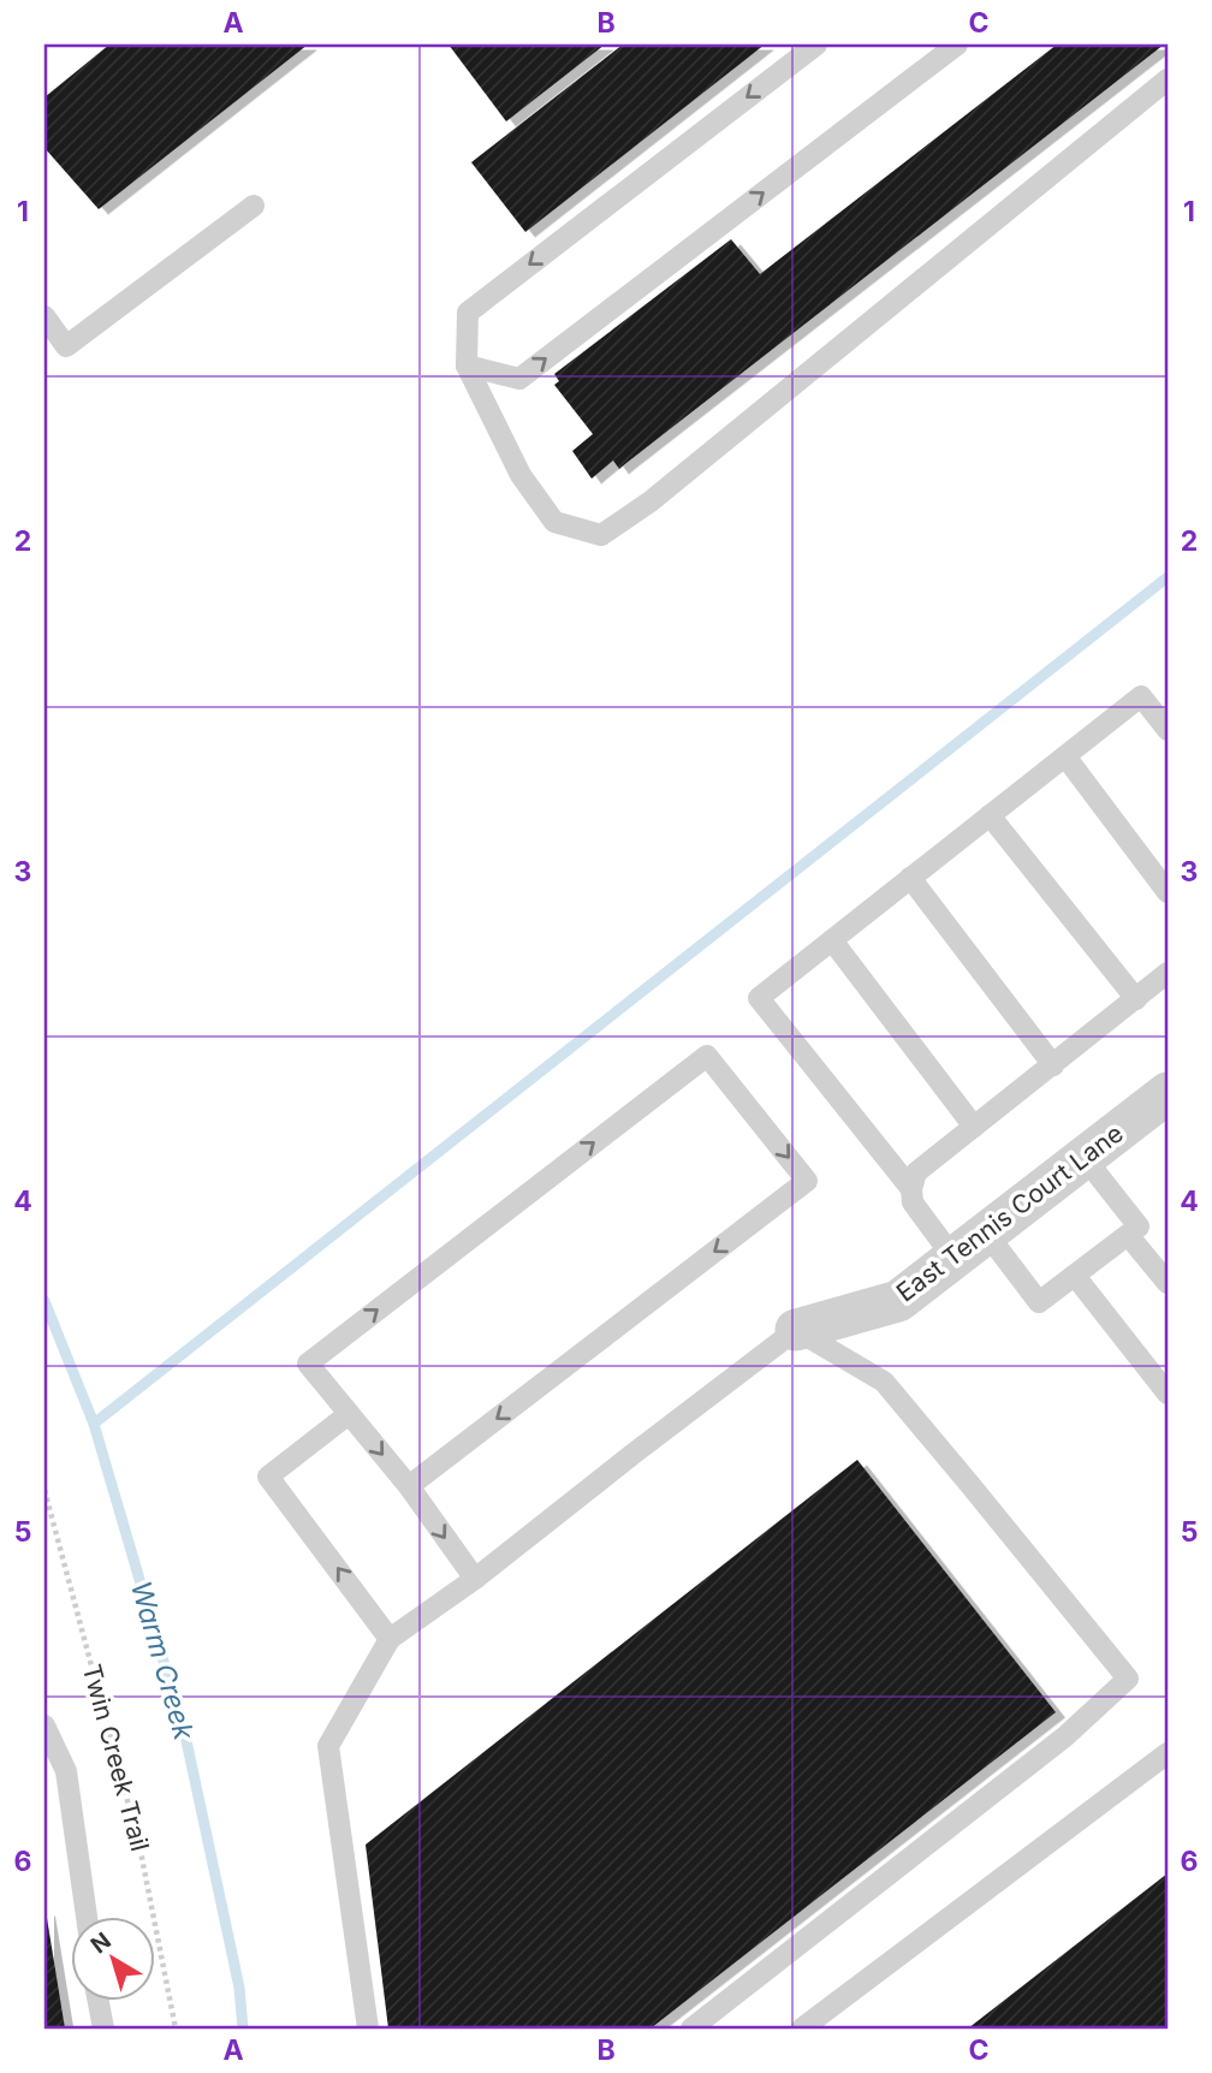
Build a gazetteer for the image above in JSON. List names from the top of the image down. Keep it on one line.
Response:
{"streets":{"street":["East Tennis Court Lane"],"path":["Twin Creek Trail"]},"water":["Warm Creek"],"north":"top left","grid":{"columns":["A","B","C"],"rows":["1","2","3","4","5","6"]}}
